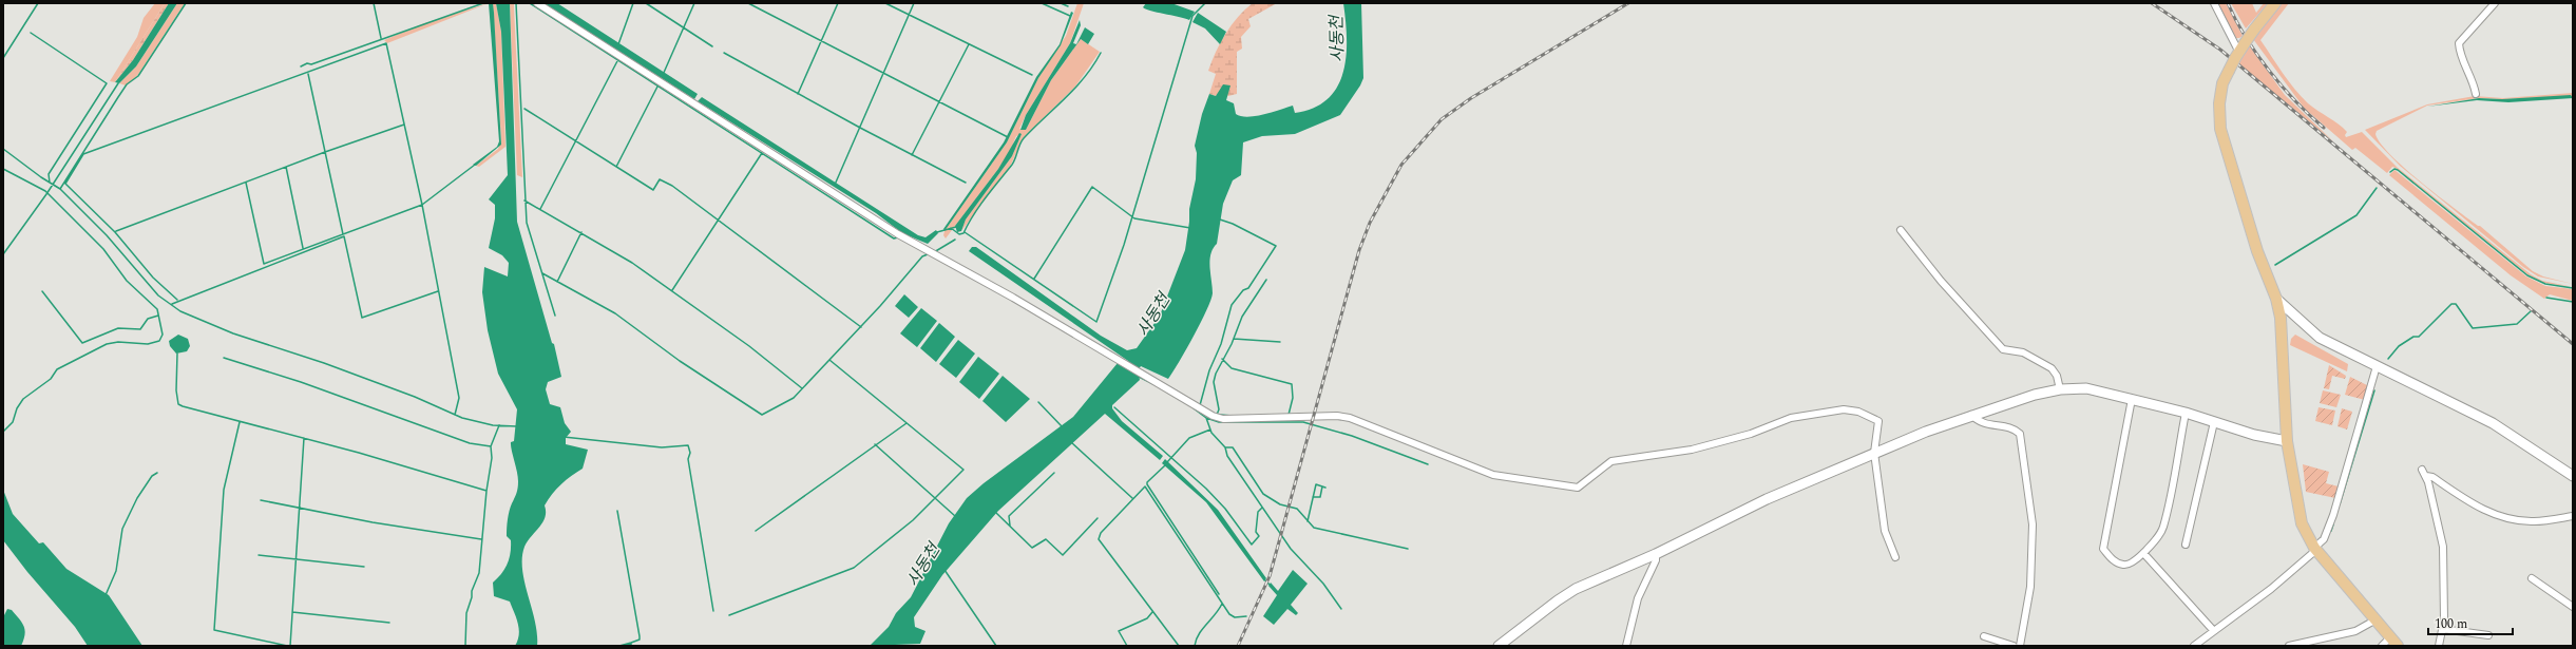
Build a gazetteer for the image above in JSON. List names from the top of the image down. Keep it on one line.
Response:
{"water":["사동천"],"scale_bar":"100 m"}
